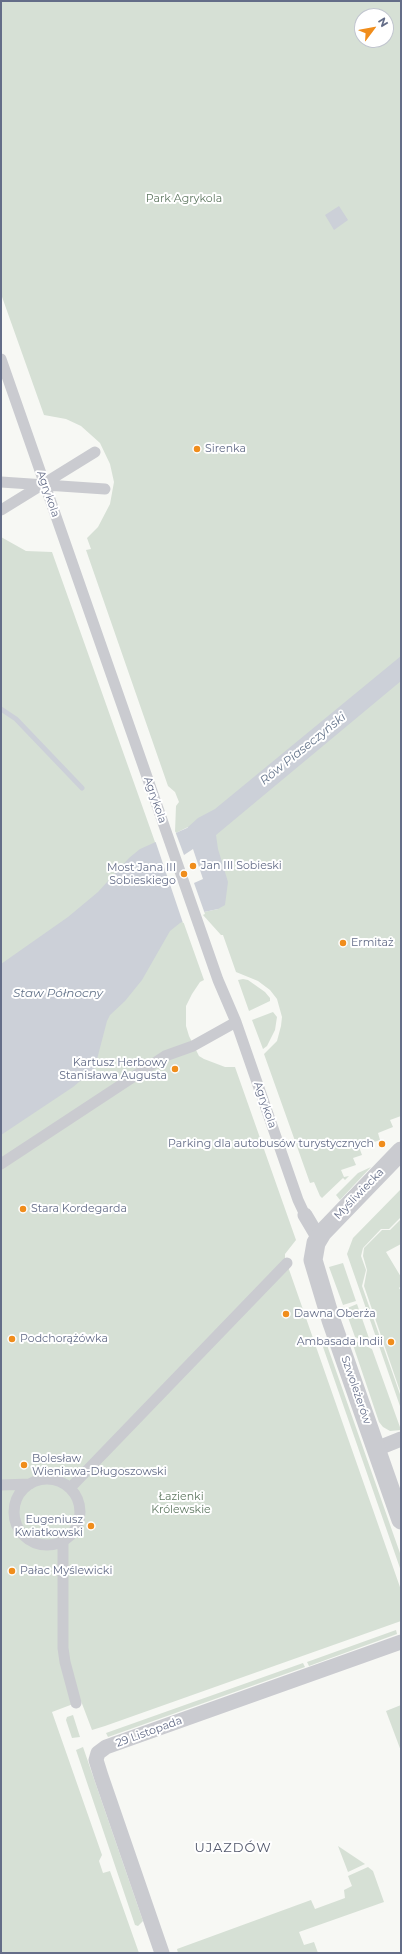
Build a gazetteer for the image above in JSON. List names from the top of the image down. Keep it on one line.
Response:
{"streets":{"street":["Agrykola","Myśliwiecka","Szwoleżerów","29 Listopada"]},"crossings":[["Agrykola","Myśliwiecka"],["Agrykola","Szwoleżerów"],["Myśliwiecka","Szwoleżerów"]],"districts":["UJAZDÓW"],"water":["Rów Piaseczyński","Staw Północny"],"parks":["Park Agrykola","Łazienki Królewskie"],"places":["Sirenka","Jan III Sobieski","Most Jana III Sobieskiego","Ermitaż","Kartusz Herbowy Stanisława Augusta","Parking dla autobusów turystycznych","Stara Kordegarda","Dawna Oberża","Podchorążówka","Ambasada Indii","Bolesław Wieniawa-Długoszowski","Eugeniusz Kwiatkowski","Pałac Myślewicki"],"north":"top right"}
